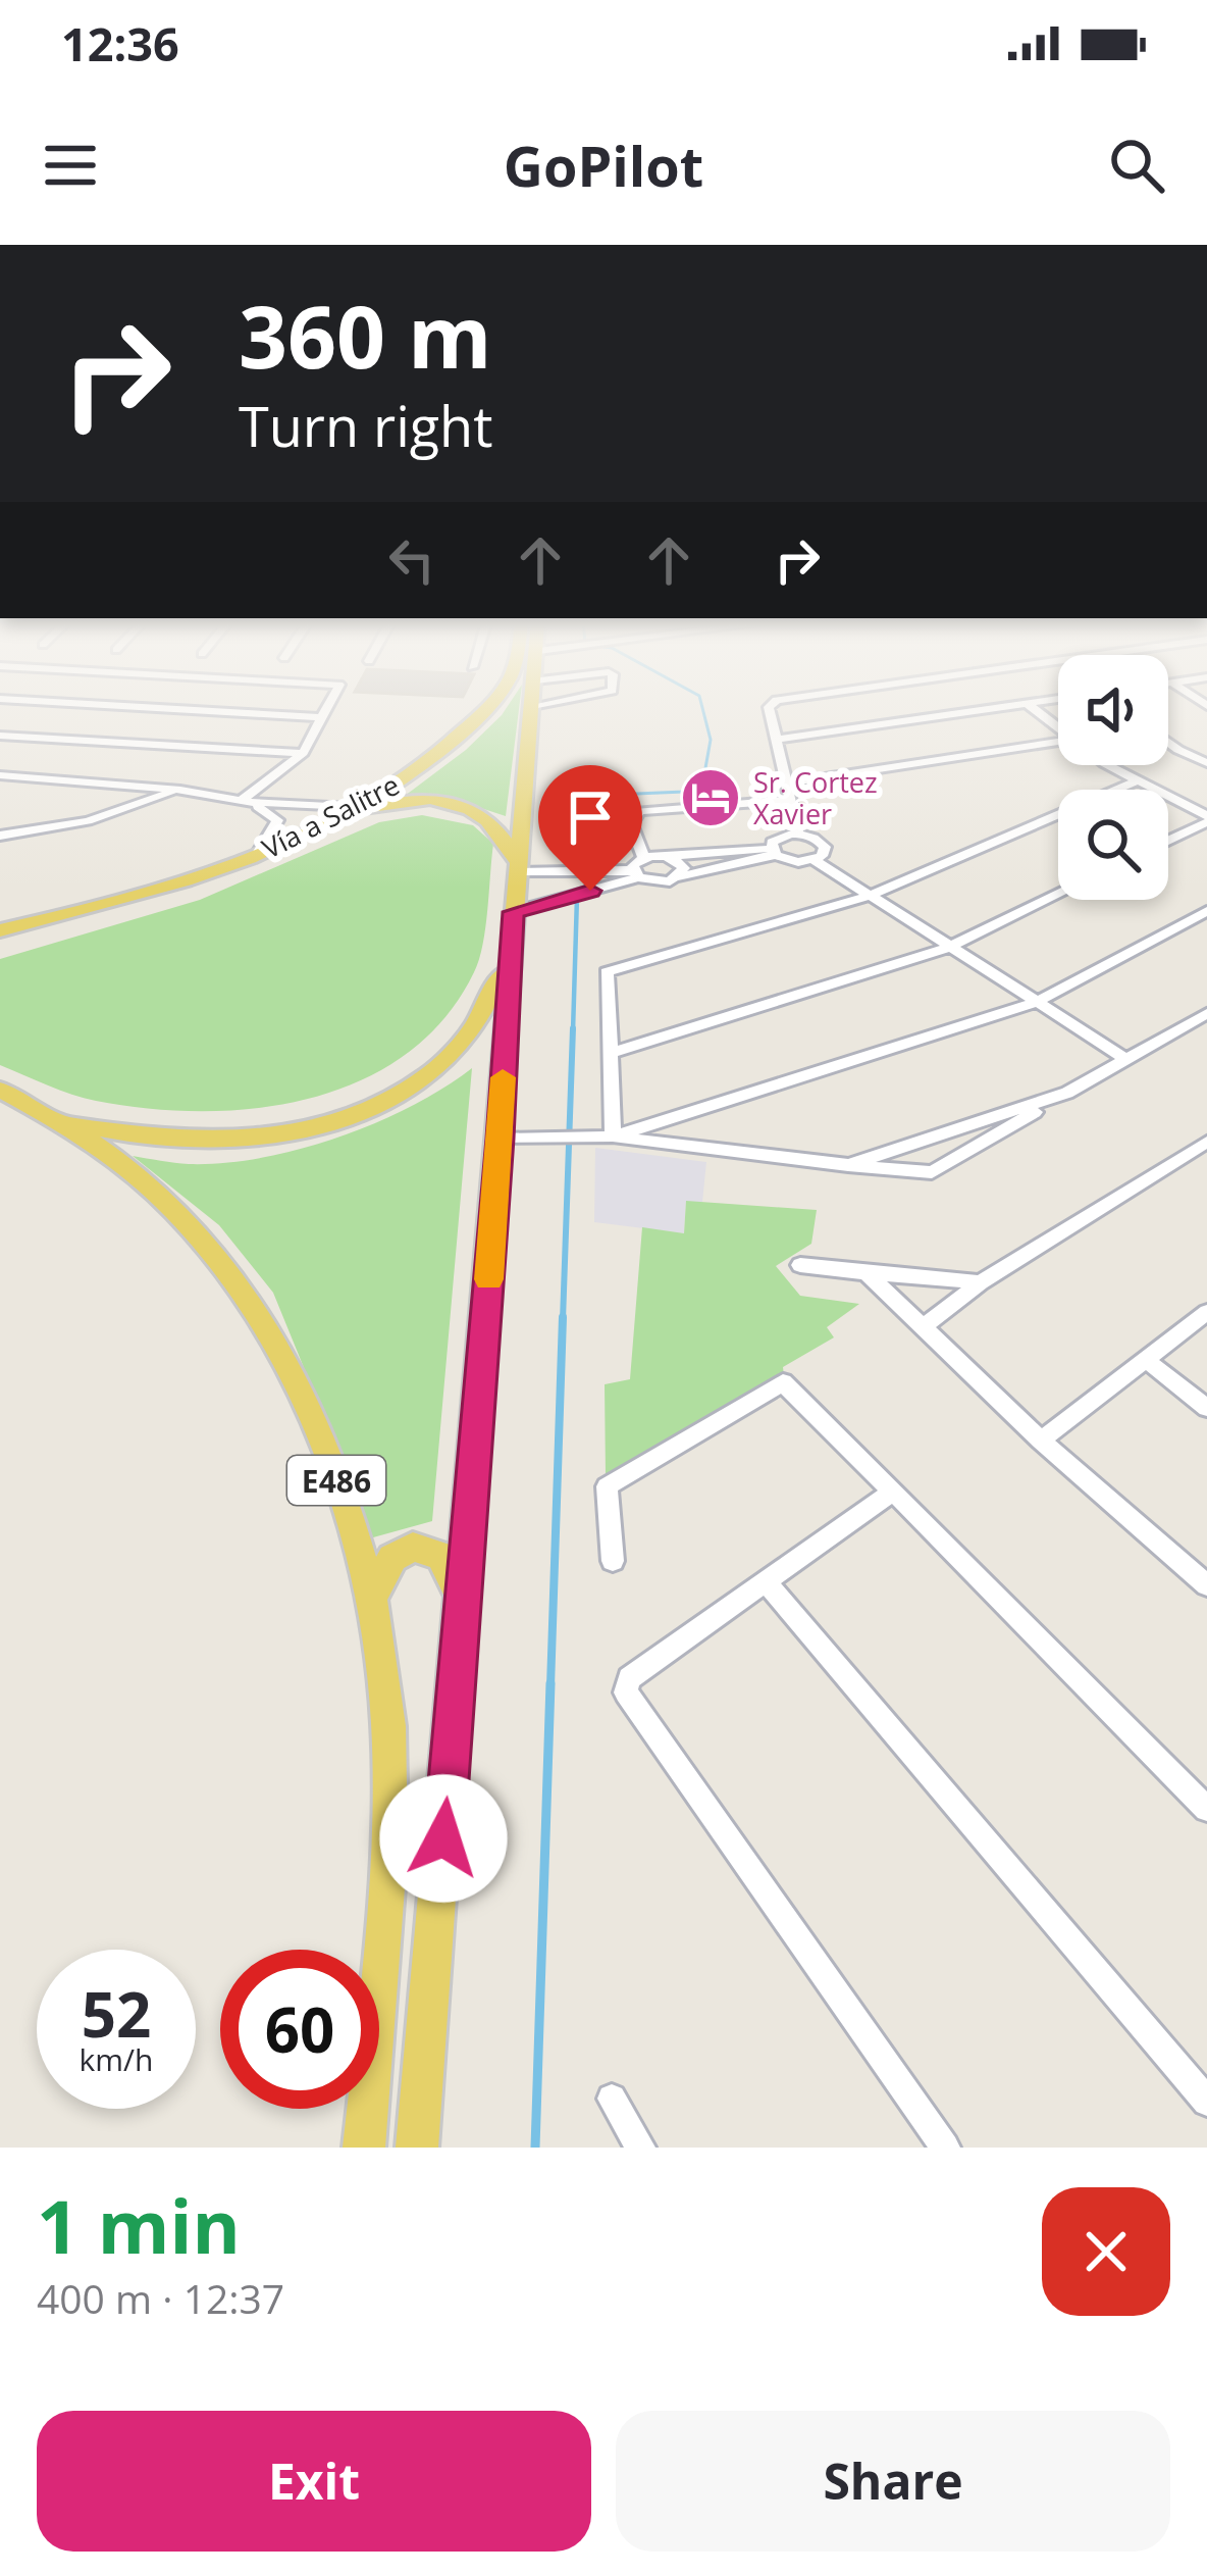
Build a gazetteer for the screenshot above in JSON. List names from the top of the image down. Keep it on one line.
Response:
{"streets":{"main road":["Vía a Salitre","E486"]},"places":{"hotel":["Sr. Cortez Xavier"]},"page":{"status":"12:36","header":"GoPilot","turn":["360 m","Turn right"],"speed":"52 km/h","limit":"60","heading":["1 min","400 m · 12:37"],"buttons":["Exit","Share"]}}
